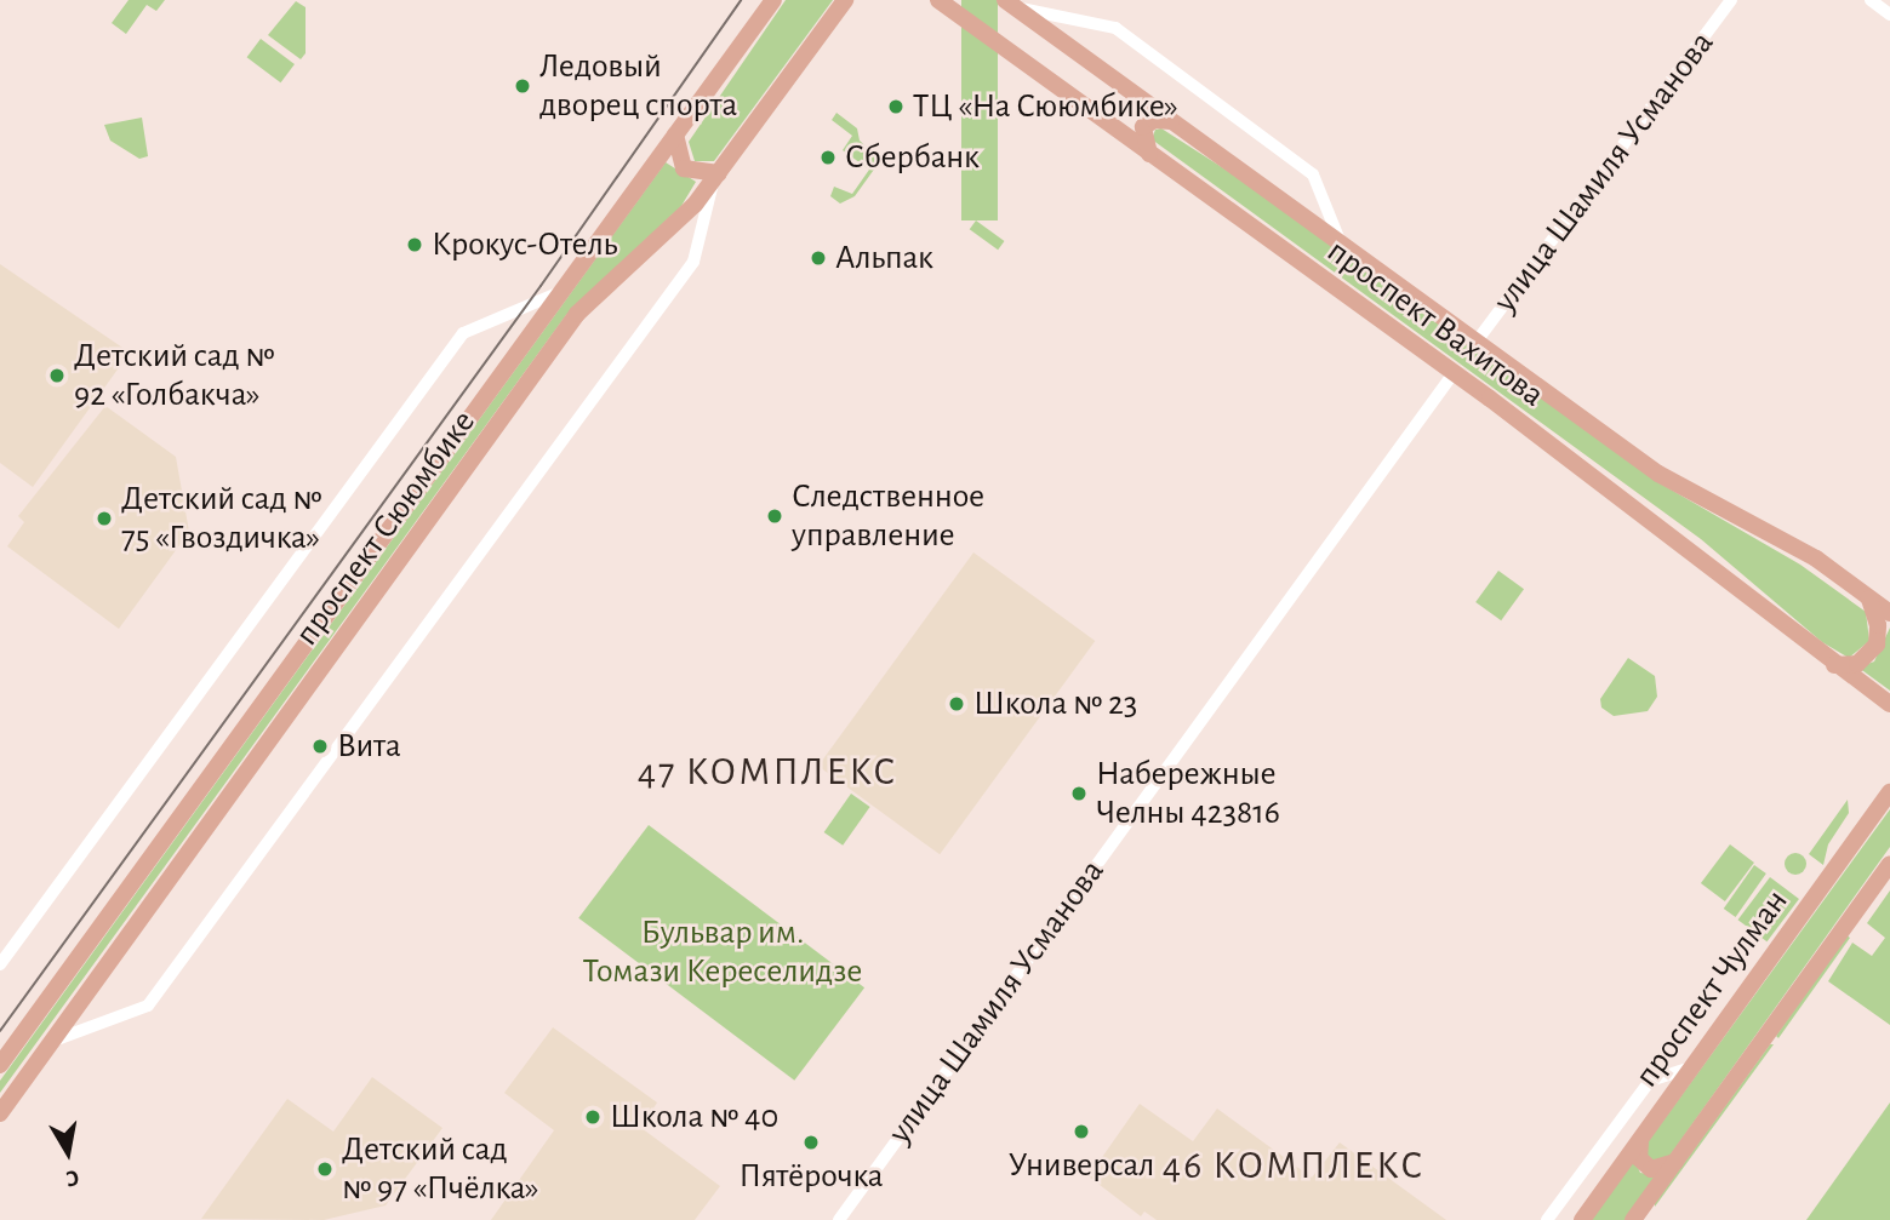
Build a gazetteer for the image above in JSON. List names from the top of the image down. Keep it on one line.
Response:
{"streets":{"main road":["проспект Вахитова","проспект Сююмбике","проспект Чулман"],"street":["улица Шамиля Усманова"]},"crossings":[["улица Шамиля Усманова","проспект Вахитова"]],"districts":["47 КОМПЛЕКС","46 КОМПЛЕКС"],"parks":["Бульвар им. Томази Кереселидзе"],"places":["Ледовый дворец спорта","ТЦ «На Сююмбике»","Сбербанк","Крокус-Отель","Альпак","Детский сад № 92 «Голбакча»","Следственное управление","Детский сад № 75 «Гвоздичка»","Школа № 23","Вита","Набережные Челны 423816","Школа № 40","Универсал","Пятёрочка","Детский сад № 97 «Пчёлка»"],"north":"bottom"}
